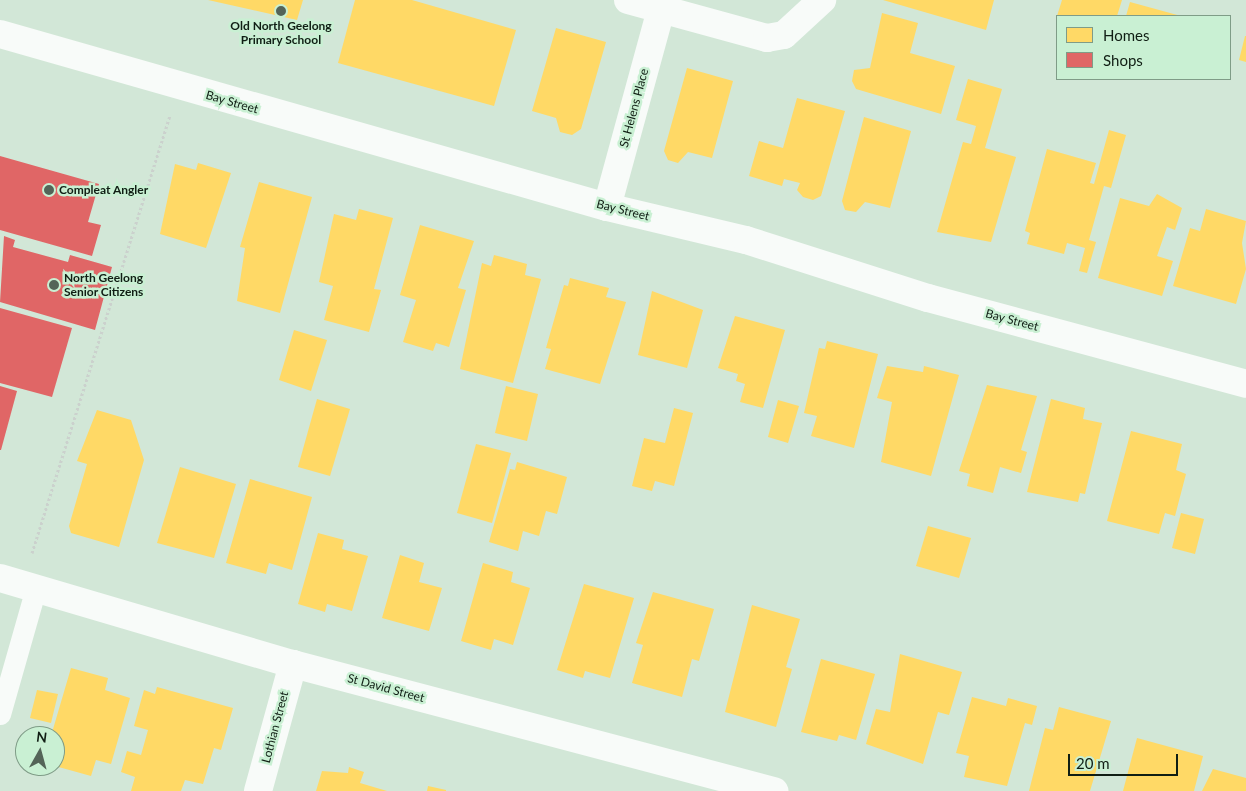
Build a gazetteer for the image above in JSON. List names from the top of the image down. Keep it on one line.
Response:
{"streets":{"street":["Bay Street","St Helens Place","St David Street","Lothian Street"]},"crossings":[["Bay Street","St Helens Place"],["St David Street","Lothian Street"]],"places":["Old North Geelong Primary School","Compleat Angler","North Geelong Senior Citizens"],"legend":["Homes","Shops"],"scale_bar":"20 m","north":"top"}
